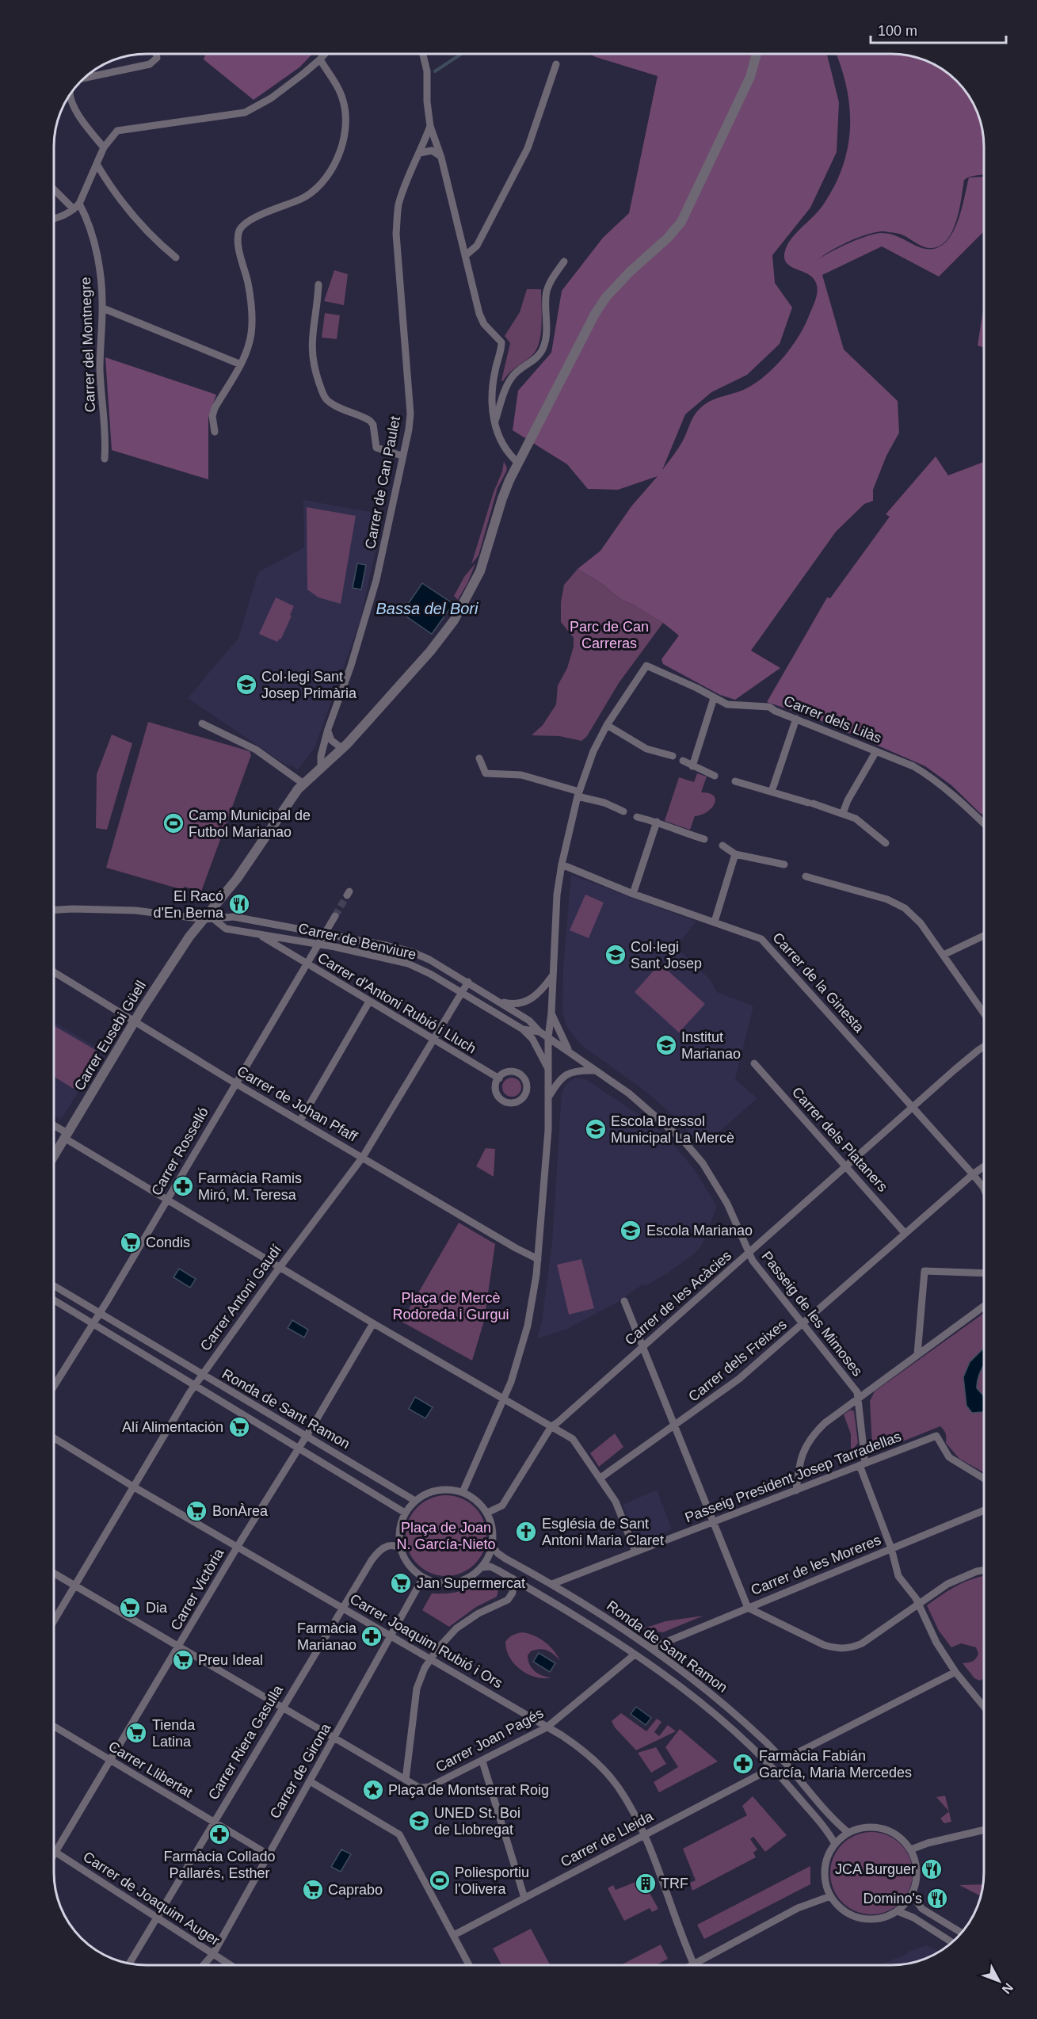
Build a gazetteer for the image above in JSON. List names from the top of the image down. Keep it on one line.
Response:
{"streets":{"street":["Carrer del Montnegre","Carrer de Can Paulet","Carrer dels Lilàs","Carrer de Benviure","Carrer de la Ginesta","Carrer d'Antoni Rubió i Lluch","Carrer Eusebi Güell","Carrer de Johan Pfaff","Carrer dels Plataners","Carrer Rosselló","Carrer Antoni Gaudí","Carrer de les Acàcies","Passeig de les Mimoses","Carrer dels Freixes","Ronda de Sant Ramon","Passeig President Josep Tarradellas","Carrer de les Moreres","Carrer Victòria","Carrer Joaquim Rubió i Ors","Carrer Joan Pagés","Carrer Riera Gasulla","Carrer Llibertat","Carrer de Girona","Carrer de Lleida","Carrer de Joaquim Auger"]},"crossings":[["Carrer de Can Paulet","Carrer Eusebi Güell"],["Carrer de Benviure","Carrer d'Antoni Rubió i Lluch"],["Carrer de Benviure","Carrer Eusebi Güell"],["Carrer de Benviure","Carrer Rosselló"],["Carrer de Benviure","Carrer Antoni Gaudí"],["Carrer de Benviure","Passeig de les Mimoses"],["Carrer de la Ginesta","Carrer de les Acàcies"],["Carrer de la Ginesta","Carrer dels Freixes"],["Carrer d'Antoni Rubió i Lluch","Carrer Rosselló"],["Carrer d'Antoni Rubió i Lluch","Carrer Antoni Gaudí"],["Carrer Eusebi Güell","Carrer de Johan Pfaff"],["Carrer de Johan Pfaff","Carrer Rosselló"],["Carrer de Johan Pfaff","Carrer Antoni Gaudí"],["Carrer dels Plataners","Carrer de les Acàcies"],["Carrer dels Plataners","Carrer dels Freixes"],["Carrer Rosselló","Ronda de Sant Ramon"],["Carrer Antoni Gaudí","Ronda de Sant Ramon"],["Carrer Antoni Gaudí","Carrer Joaquim Rubió i Ors"],["Carrer de les Acàcies","Passeig de les Mimoses"],["Carrer de les Acàcies","Ronda de Sant Ramon"],["Carrer de les Acàcies","Carrer Riera Gasulla"],["Carrer de les Acàcies","Carrer de Girona"],["Passeig de les Mimoses","Carrer dels Freixes"],["Passeig de les Mimoses","Passeig President Josep Tarradellas"],["Passeig de les Mimoses","Carrer de les Moreres"],["Ronda de Sant Ramon","Passeig President Josep Tarradellas"],["Ronda de Sant Ramon","Carrer de les Moreres"],["Ronda de Sant Ramon","Carrer Victòria"],["Ronda de Sant Ramon","Carrer Joan Pagés"],["Ronda de Sant Ramon","Carrer Riera Gasulla"],["Ronda de Sant Ramon","Carrer de Girona"],["Ronda de Sant Ramon","Carrer de Lleida"],["Carrer Victòria","Carrer Joaquim Rubió i Ors"],["Carrer Victòria","Carrer Llibertat"],["Carrer Victòria","Carrer de Joaquim Auger"],["Carrer Joaquim Rubió i Ors","Carrer Joan Pagés"],["Carrer Joaquim Rubió i Ors","Carrer Riera Gasulla"],["Carrer Joaquim Rubió i Ors","Carrer de Girona"],["Carrer Joaquim Rubió i Ors","Carrer de Lleida"],["Carrer Riera Gasulla","Carrer Llibertat"],["Carrer Riera Gasulla","Carrer de Girona"],["Carrer Riera Gasulla","Carrer de Joaquim Auger"],["Carrer Llibertat","Carrer de Girona"],["Carrer de Girona","Carrer de Joaquim Auger"]],"water":["Bassa del Bori"],"parks":["Parc de Can Carreras","Plaça de Mercè Rodoreda i Gurgui","Plaça de Joan N. García-Nieto"],"places":{"school or university":["Col·legi Sant Josep Primària","Col·legi Sant Josep","Institut Marianao","Escola Bressol Municipal La Mercè","Escola Marianao","UNED St. Boi de Llobregat"],"sports":["Camp Municipal de Futbol Marianao","Poliesportiu l'Olivera"],"restaurant":["El Racó d'En Berna","JCA Burguer","Domino's"],"pharmacy":["Farmàcia Ramis Miró, M. Teresa","Farmàcia Marianao","Farmàcia Fabián García, Maria Mercedes","Farmàcia Collado Pallarés, Esther"],"supermarket":["Condis","Alí Alimentación","BonÀrea","Jan Supermercat","Dia","Preu Ideal","Tienda Latina","Caprabo"],"church":["Església de Sant Antoni Maria Claret"],"place":["Plaça de Montserrat Roig"],"building":["TRF"]},"scale_bar":"100 m","north":"bottom right"}
